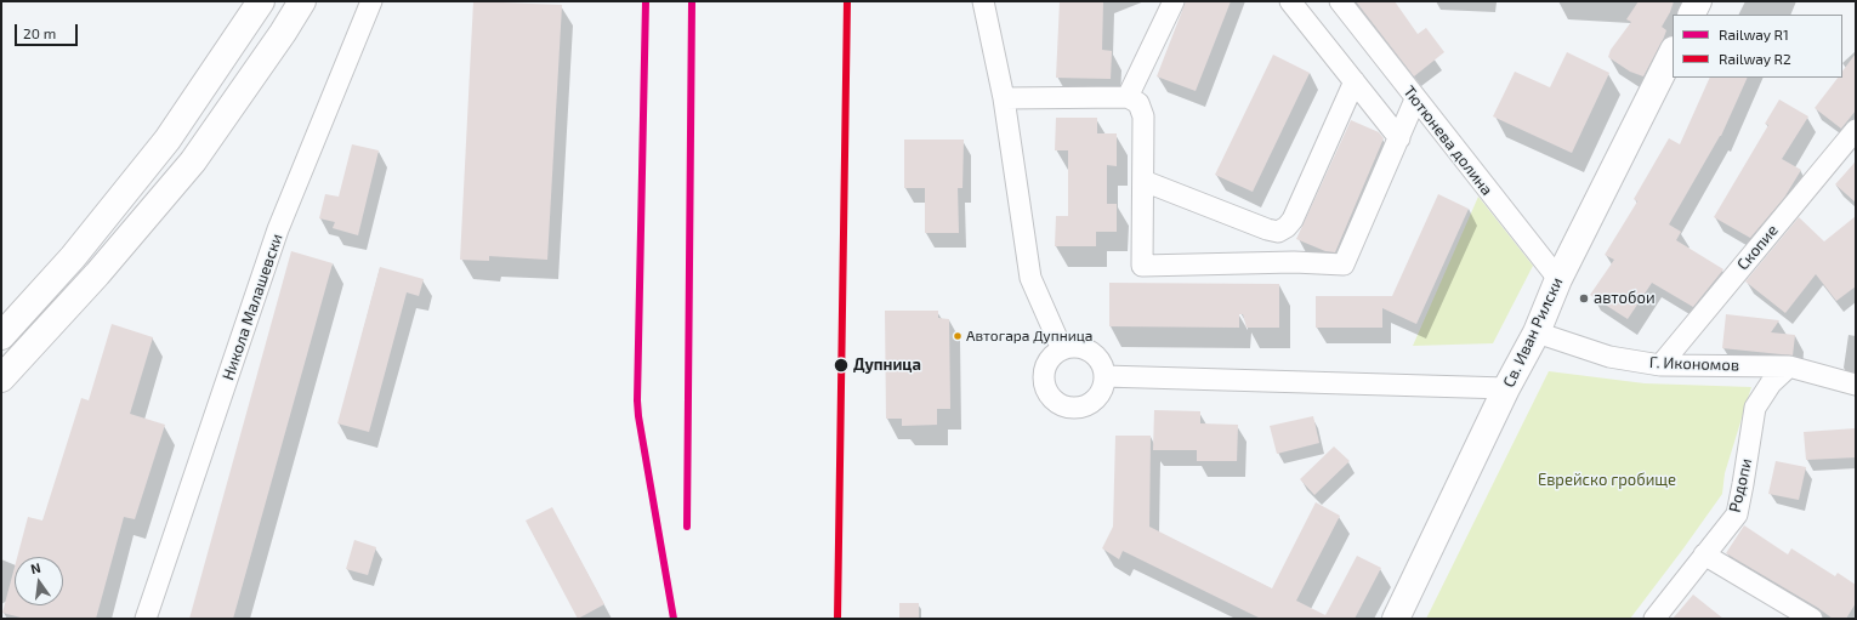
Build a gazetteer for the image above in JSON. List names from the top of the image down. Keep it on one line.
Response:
{"streets":{"main road":["Св. Иван Рилски"],"street":["Тютюнева долина","Скопие","Никола Малашевски","Г. Икономов","Родопи"]},"crossings":[["Тютюнева долина","Св. Иван Рилски"],["Скопие","Г. Икономов"],["Св. Иван Рилски","Г. Икономов"],["Г. Икономов","Родопи"]],"parks":["Еврейско гробище"],"places":["автобои","Автогара Дупница","Дупница"],"lines":["rail line R1","rail line R2"],"legend":["Railway R1","Railway R2"],"scale_bar":"20 m","north":"top"}
